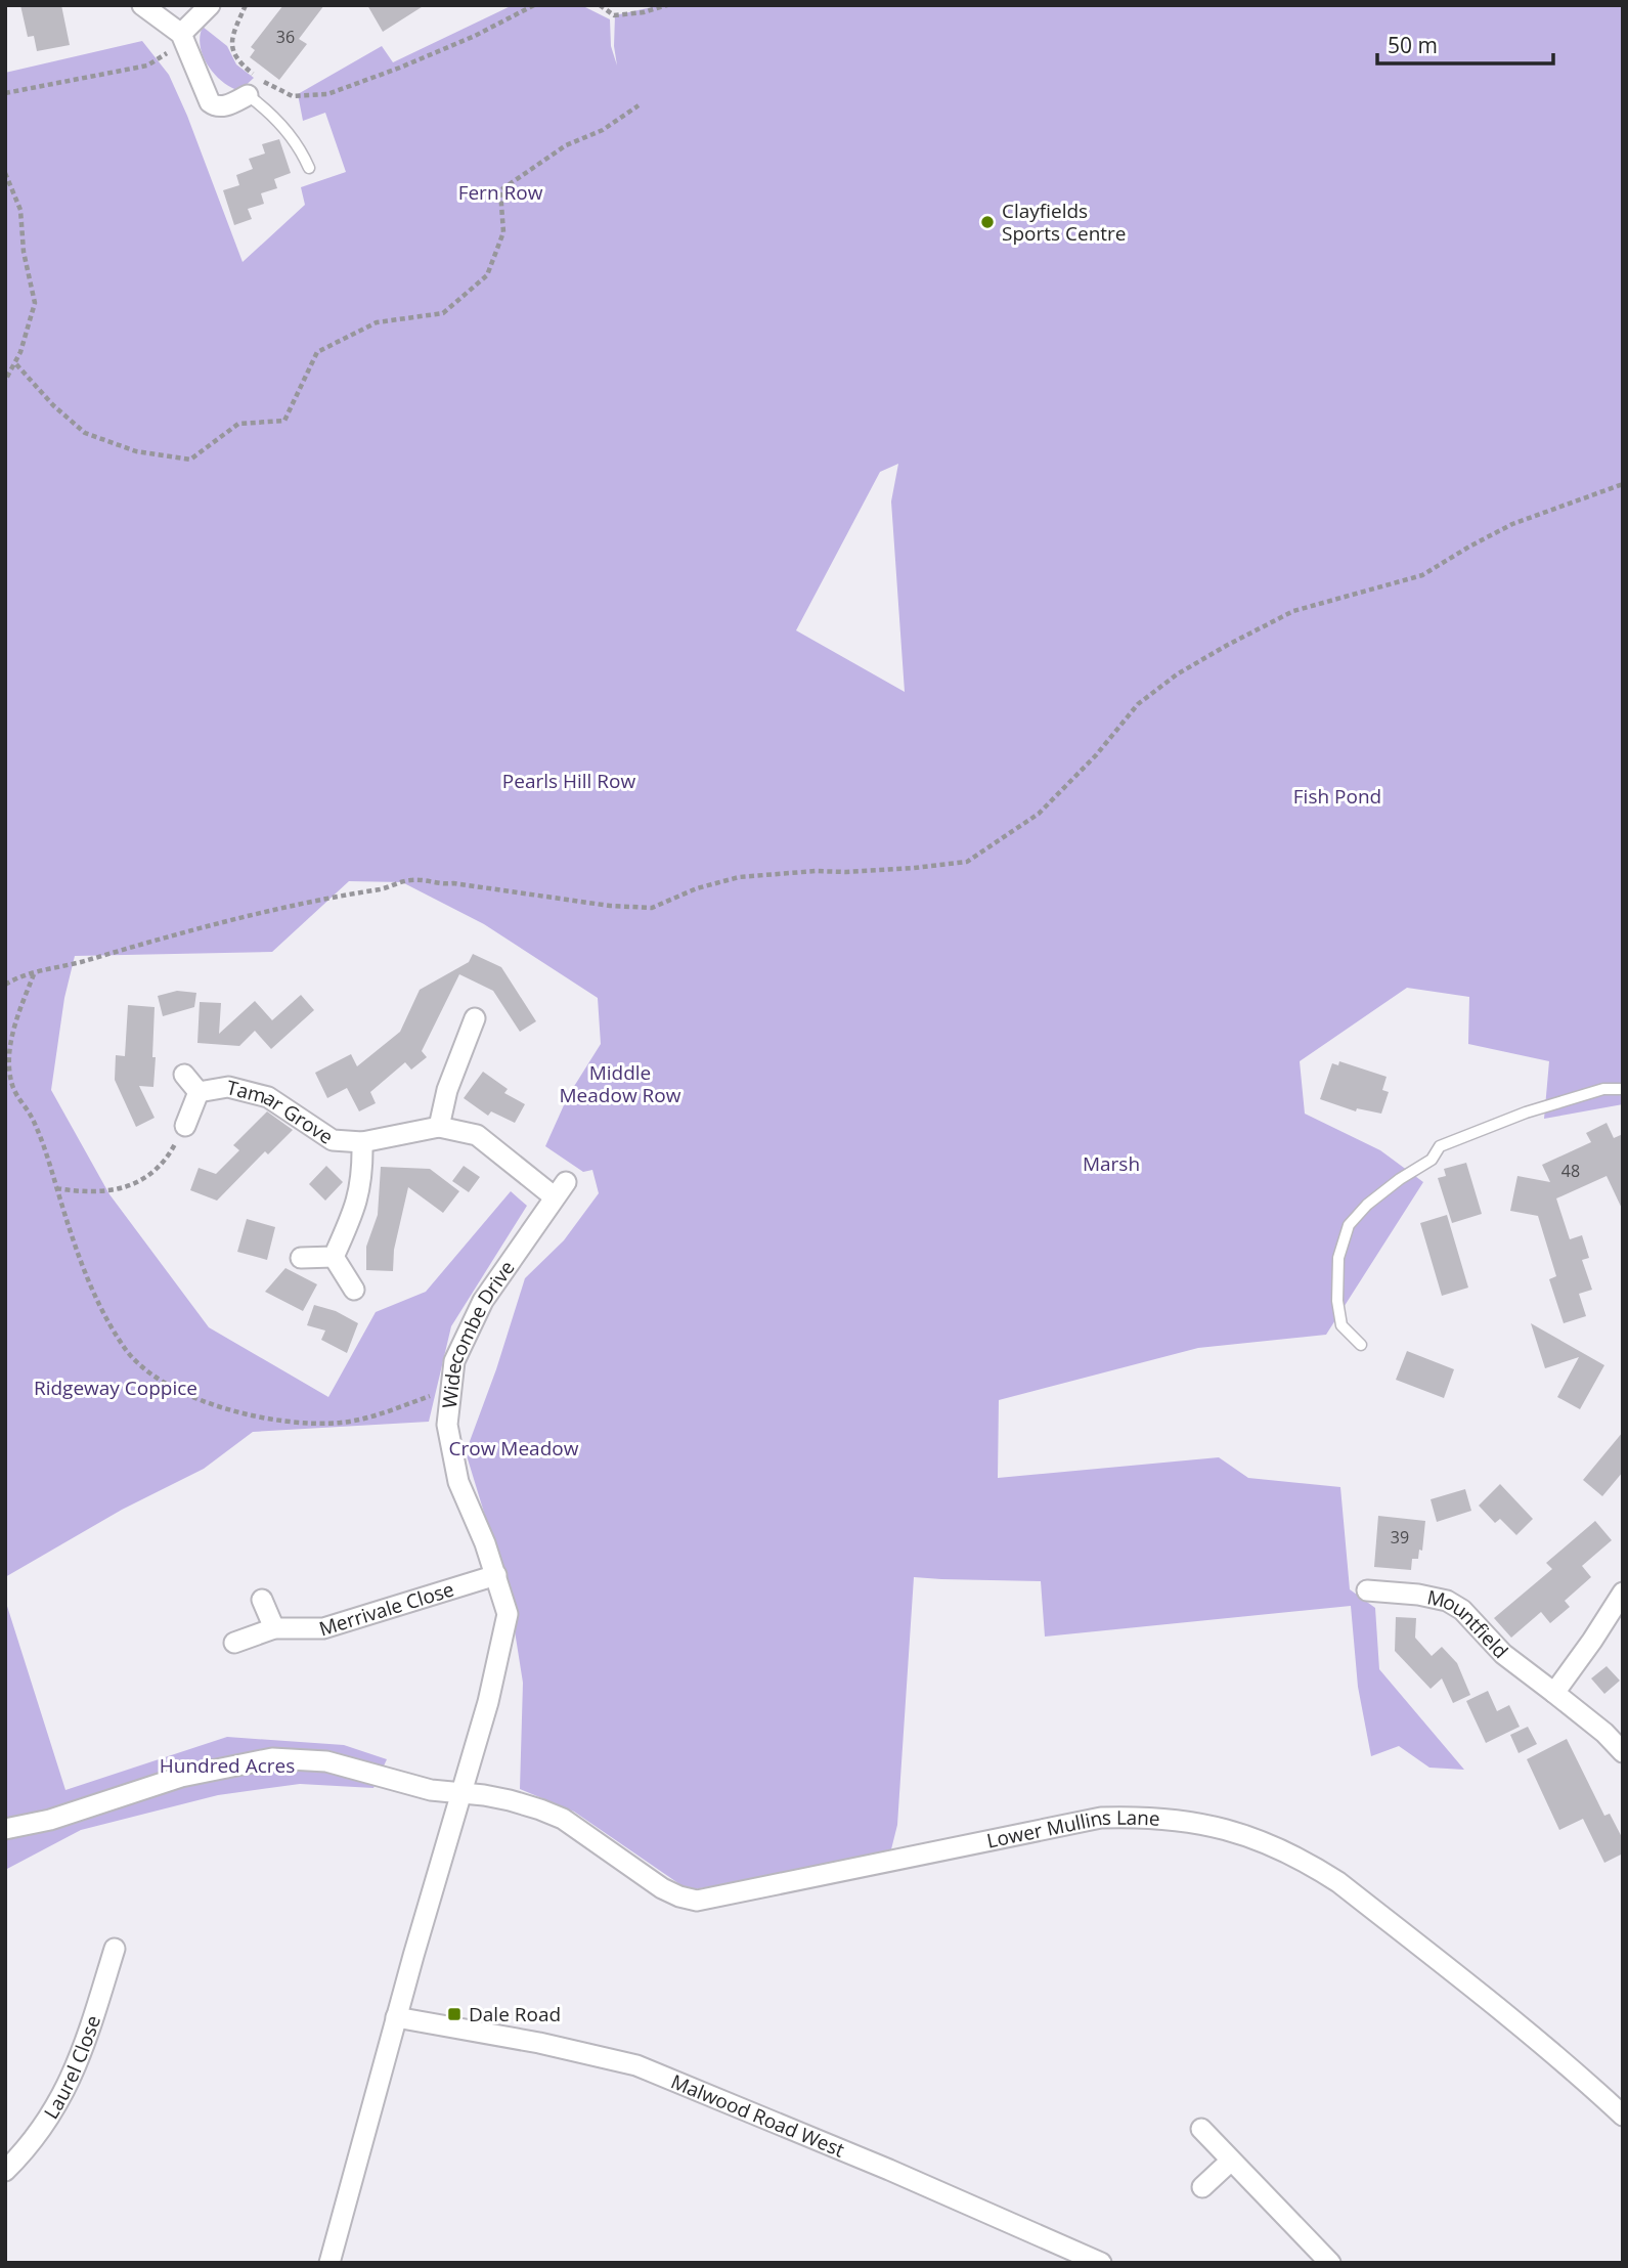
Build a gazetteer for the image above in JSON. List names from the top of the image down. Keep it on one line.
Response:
{"streets":{"street":["Tamar Grove","Widecombe Drive","Merrivale Close","Mountfield","Lower Mullins Lane","Laurel Close","Malwood Road West"]},"crossings":[["Tamar Grove","Widecombe Drive"],["Widecombe Drive","Merrivale Close"],["Widecombe Drive","Lower Mullins Lane"]],"parks":["Fern Row","Pearls Hill Row","Fish Pond","Middle Meadow Row","Marsh","Ridgeway Coppice","Crow Meadow","Hundred Acres"],"places":{"other":["Clayfields Sports Centre"],"transit":["Dale Road"]},"house_numbers":["36","48","39"],"scale_bar":"50 m"}
